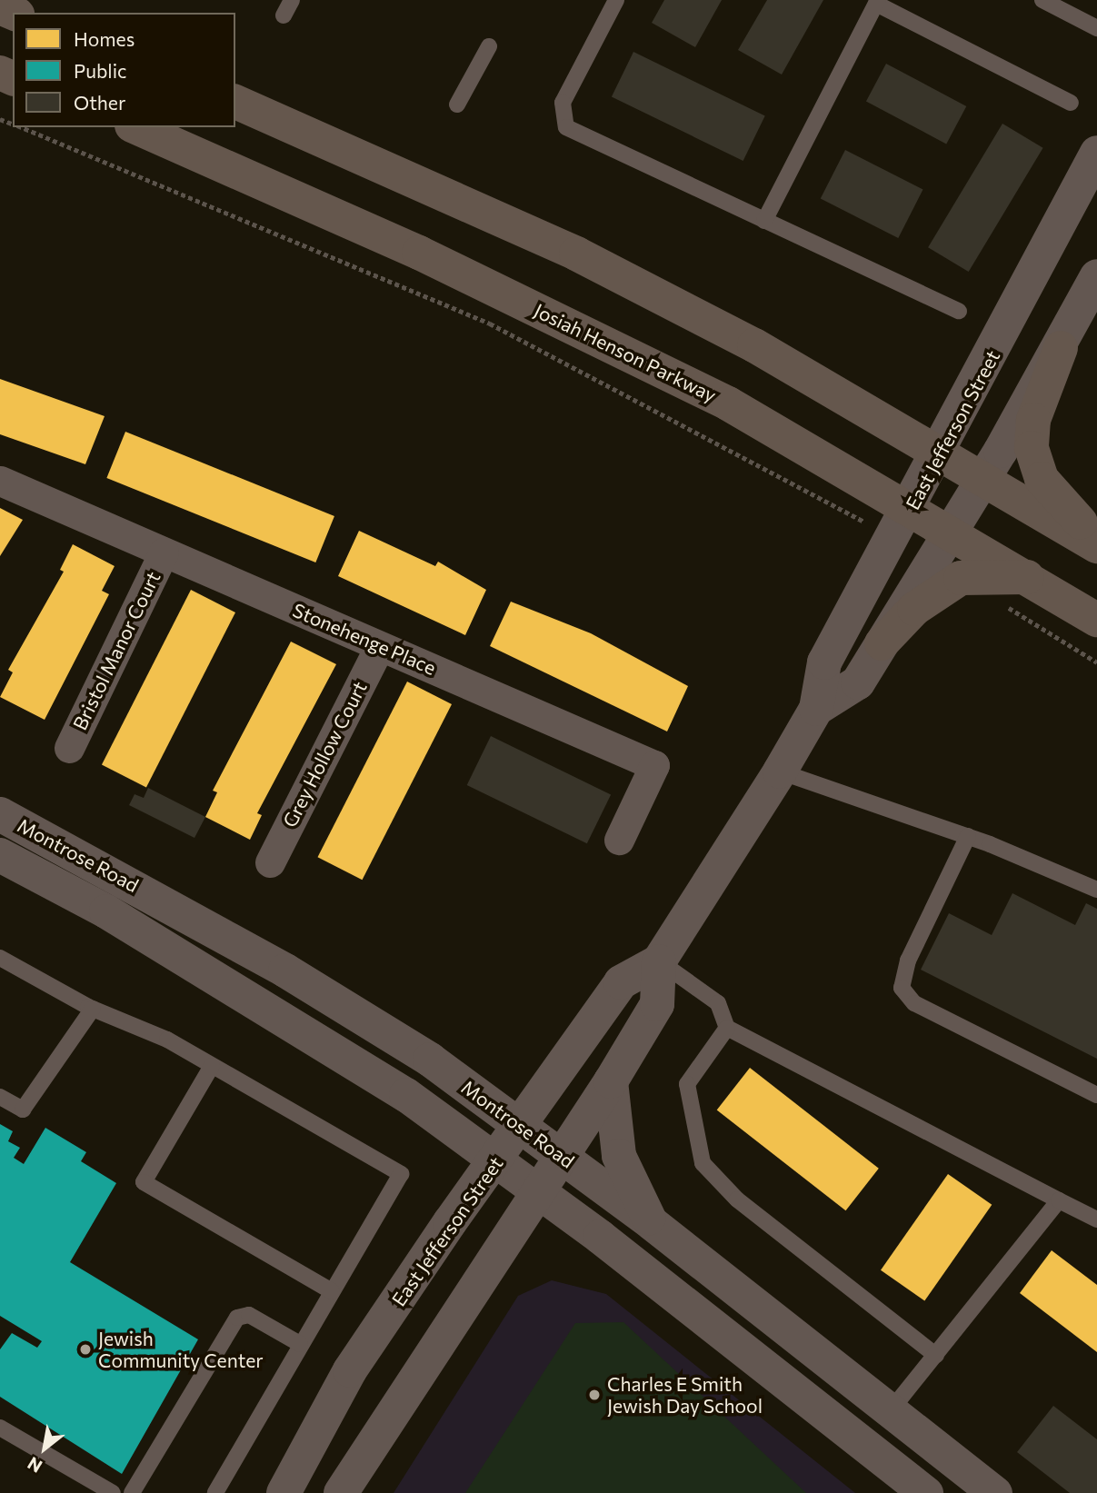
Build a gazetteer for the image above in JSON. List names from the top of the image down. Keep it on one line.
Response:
{"streets":{"main road":["Josiah Henson Parkway"],"street":["East Jefferson Street","Stonehenge Place","Bristol Manor Court","Grey Hollow Court","Montrose Road"]},"crossings":[["Josiah Henson Parkway","East Jefferson Street"],["East Jefferson Street","Montrose Road"],["Stonehenge Place","Bristol Manor Court"],["Stonehenge Place","Grey Hollow Court"]],"places":["Jewish Community Center","Charles E Smith Jewish Day School"],"legend":["Homes","Public","Other"],"north":"bottom left"}
